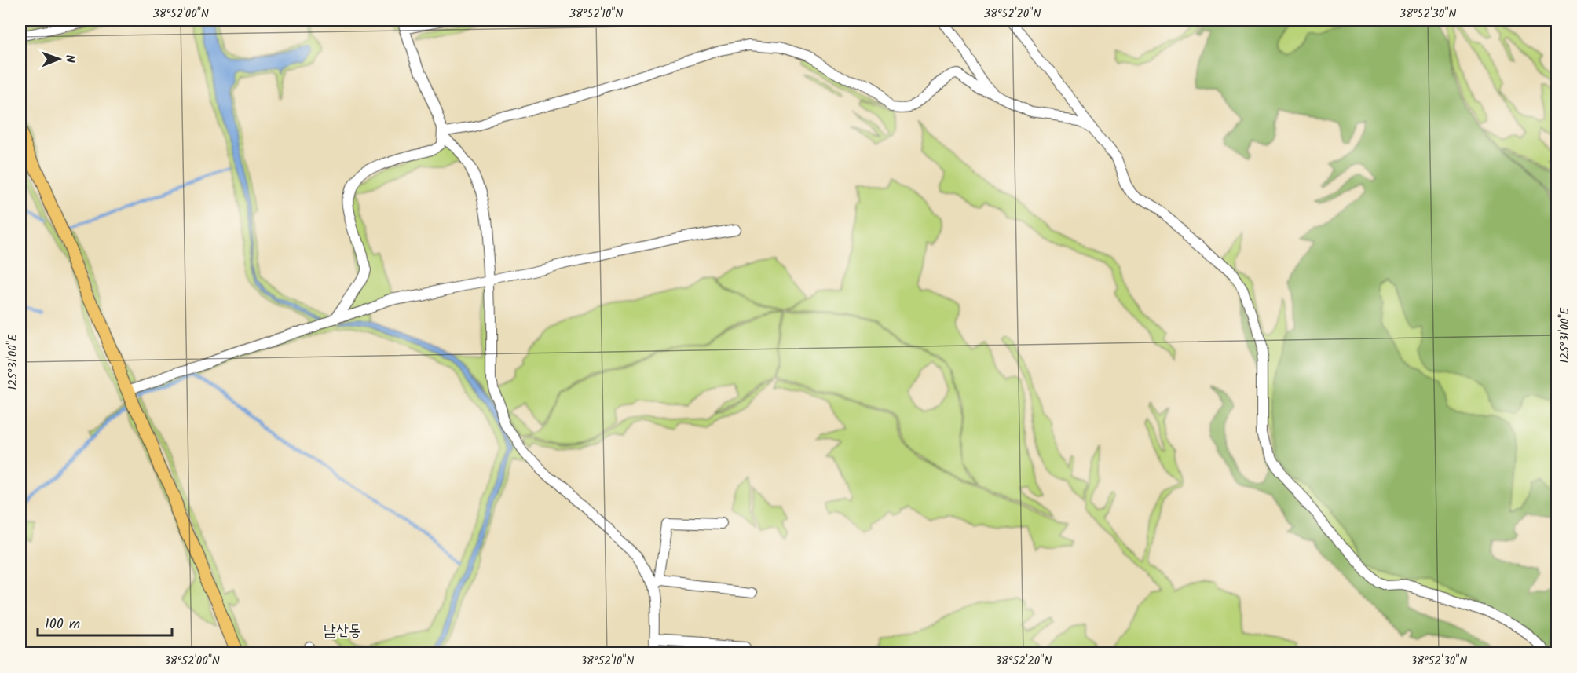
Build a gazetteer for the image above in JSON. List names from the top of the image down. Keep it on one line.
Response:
{"districts":["남산동"],"scale_bar":"100 m","north":"right","coordinates":["38°52'00\"N","38°52'10\"N","38°52'20\"N","38°52'30\"N","125°31'00\"E"]}
